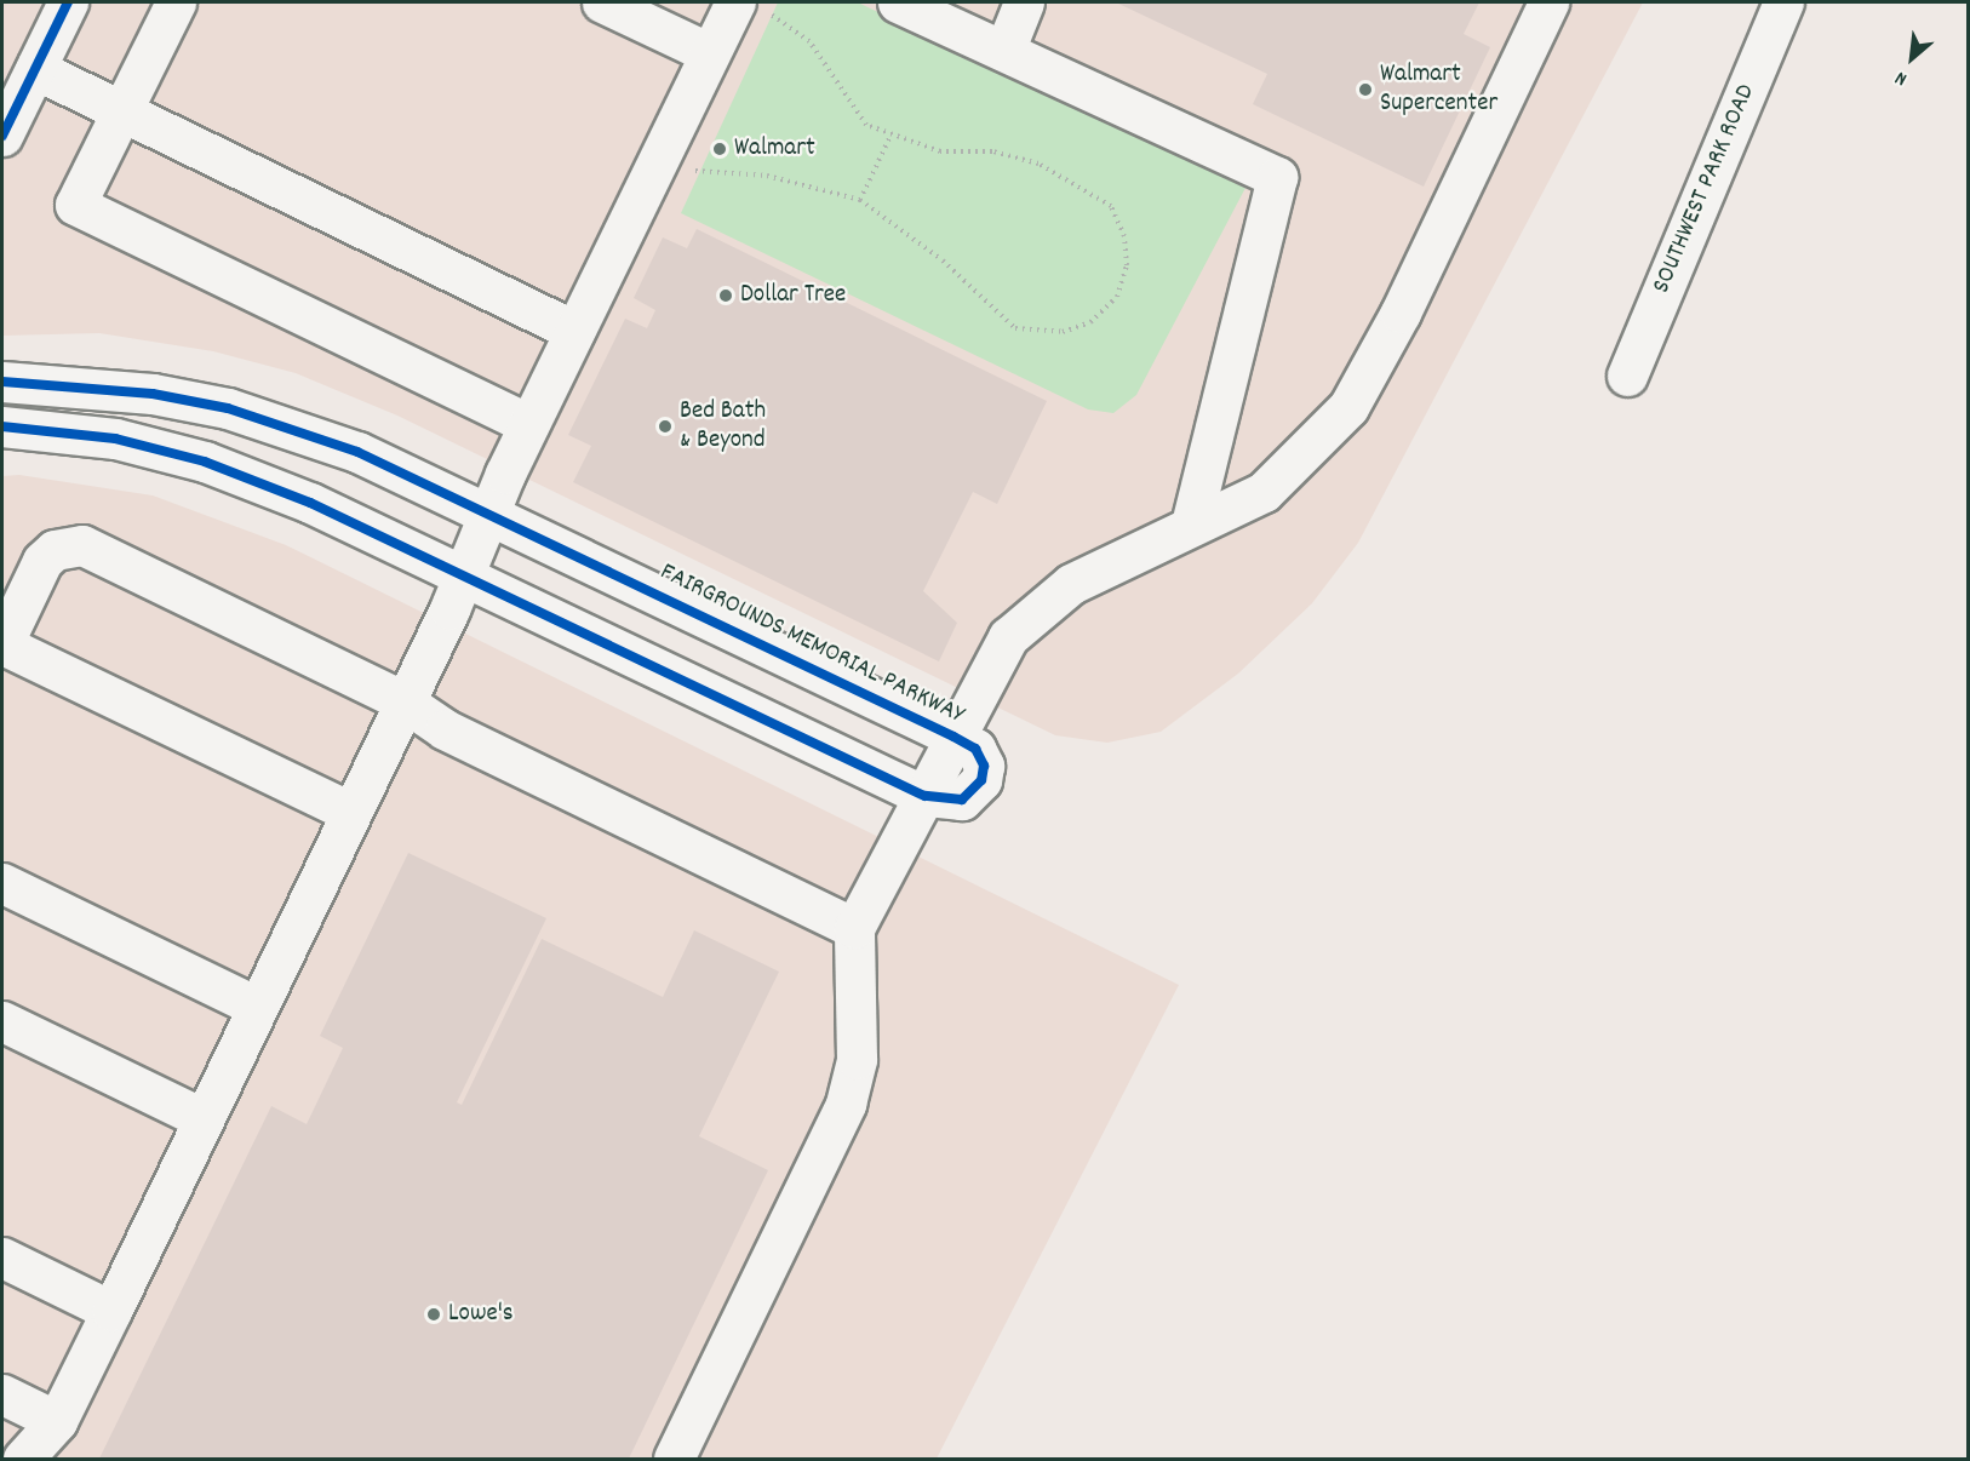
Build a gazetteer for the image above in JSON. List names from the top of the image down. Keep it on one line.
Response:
{"streets":{"street":["SOUTHWEST PARK ROAD","FAIRGROUNDS MEMORIAL PARKWAY"]},"places":["Walmart Supercenter","Walmart","Dollar Tree","Bed Bath & Beyond","Lowe's"],"north":"bottom left"}
